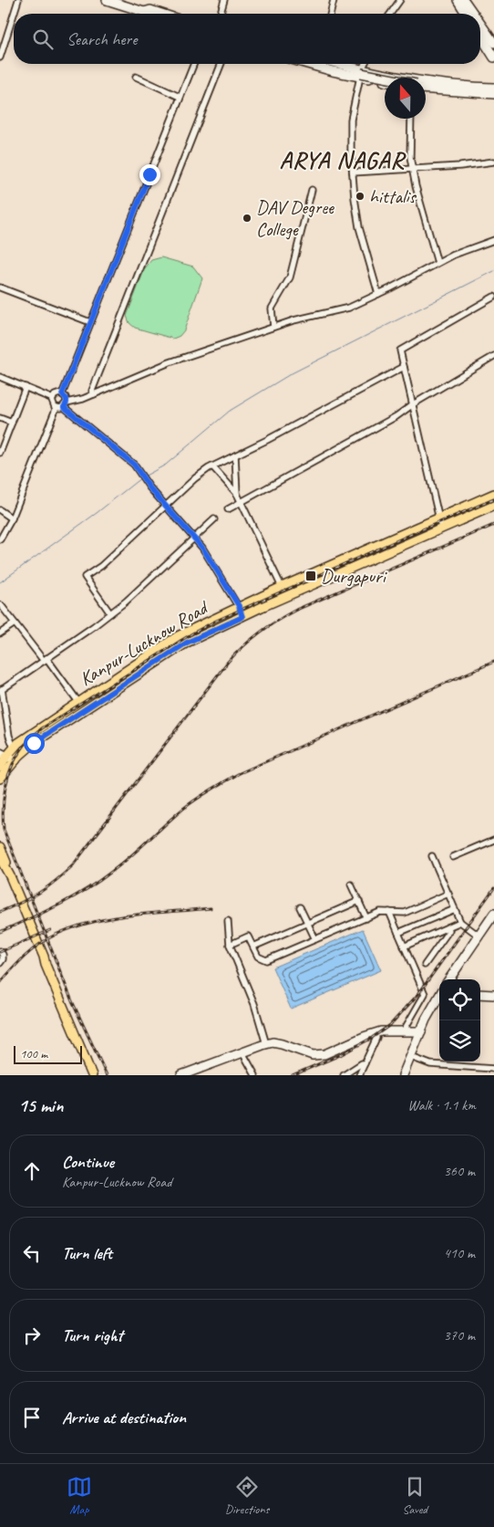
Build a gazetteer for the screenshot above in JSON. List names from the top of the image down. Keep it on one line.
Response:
{"streets":{"main road":["Kanpur-Lucknow Road"]},"districts":["ARYA NAGAR"],"places":{"other":["hittalis","DAV Degree College"],"transit":["Durgapuri"]},"scale_bar":"100 m","north":"top","page":{"search":"Search here","scale":"100 m","heading":["15 min","Walk · 1.1 km"],"list":[["Continue","Kanpur-Lucknow Road","360 m"],["Turn left","410 m"],["Turn right","370 m"],"Arrive at destination"],"nav":["Map","Directions","Saved"]}}
